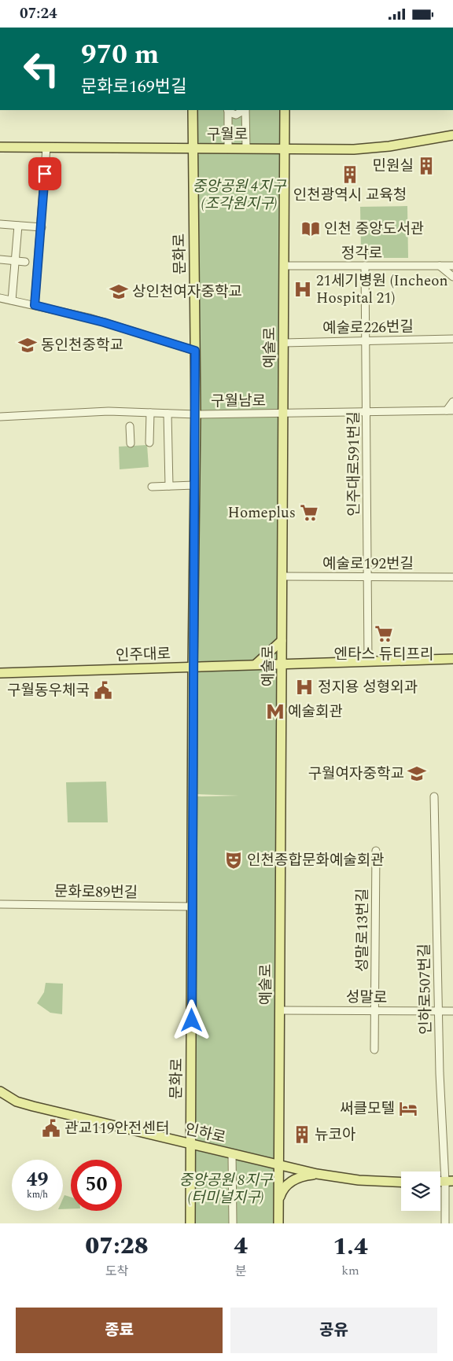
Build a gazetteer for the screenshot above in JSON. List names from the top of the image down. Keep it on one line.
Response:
{"streets":{"main road":["구월로","문화로","예술로","인주대로","인하로"],"street":["정각로","예술로226번길","구월남로","인주대로591번길","예술로192번길","문화로89번길","성말로13번길","인하로507번길","성말로"]},"crossings":[["구월로","문화로"],["구월로","예술로"],["정각로","예술로"],["정각로","인주대로591번길"],["문화로","구월남로"],["문화로","인주대로"],["문화로","문화로89번길"],["문화로","인하로"],["예술로226번길","예술로"],["예술로226번길","인주대로591번길"],["예술로","구월남로"],["예술로","예술로192번길"],["예술로","인주대로"],["예술로","성말로"],["예술로","인하로"],["구월남로","인주대로591번길"],["인주대로591번길","예술로192번길"],["인주대로591번길","인주대로"],["성말로13번길","성말로"],["인하로507번길","성말로"]],"parks":["중앙공원 4지구 (조각원지구)","중앙공원 8지구 (터미널지구)"],"places":{"building":["민원실","인천광역시 교육청","뉴코아"],"library":["인천 중앙도서관"],"hospital":["21세기병원 (Incheon Hospital 21)","정지용 성형외과"],"school or university":["상인천여자중학교","동인천중학교","구월여자중학교"],"supermarket":["Homeplus","엔타스 듀티프리"],"public building":["구월동우체국","관교119안전센터"],"metro station":["예술회관"],"theatre":["인천종합문화예술회관"],"hotel":["써클모텔"]},"page":{"status":"07:24","turn":["970 m","문화로169번길"],"speed":"49 km/h","limit":"50","eta":["07:28","도착","4","분","1.4","km"],"buttons":["종료","공유"]}}
